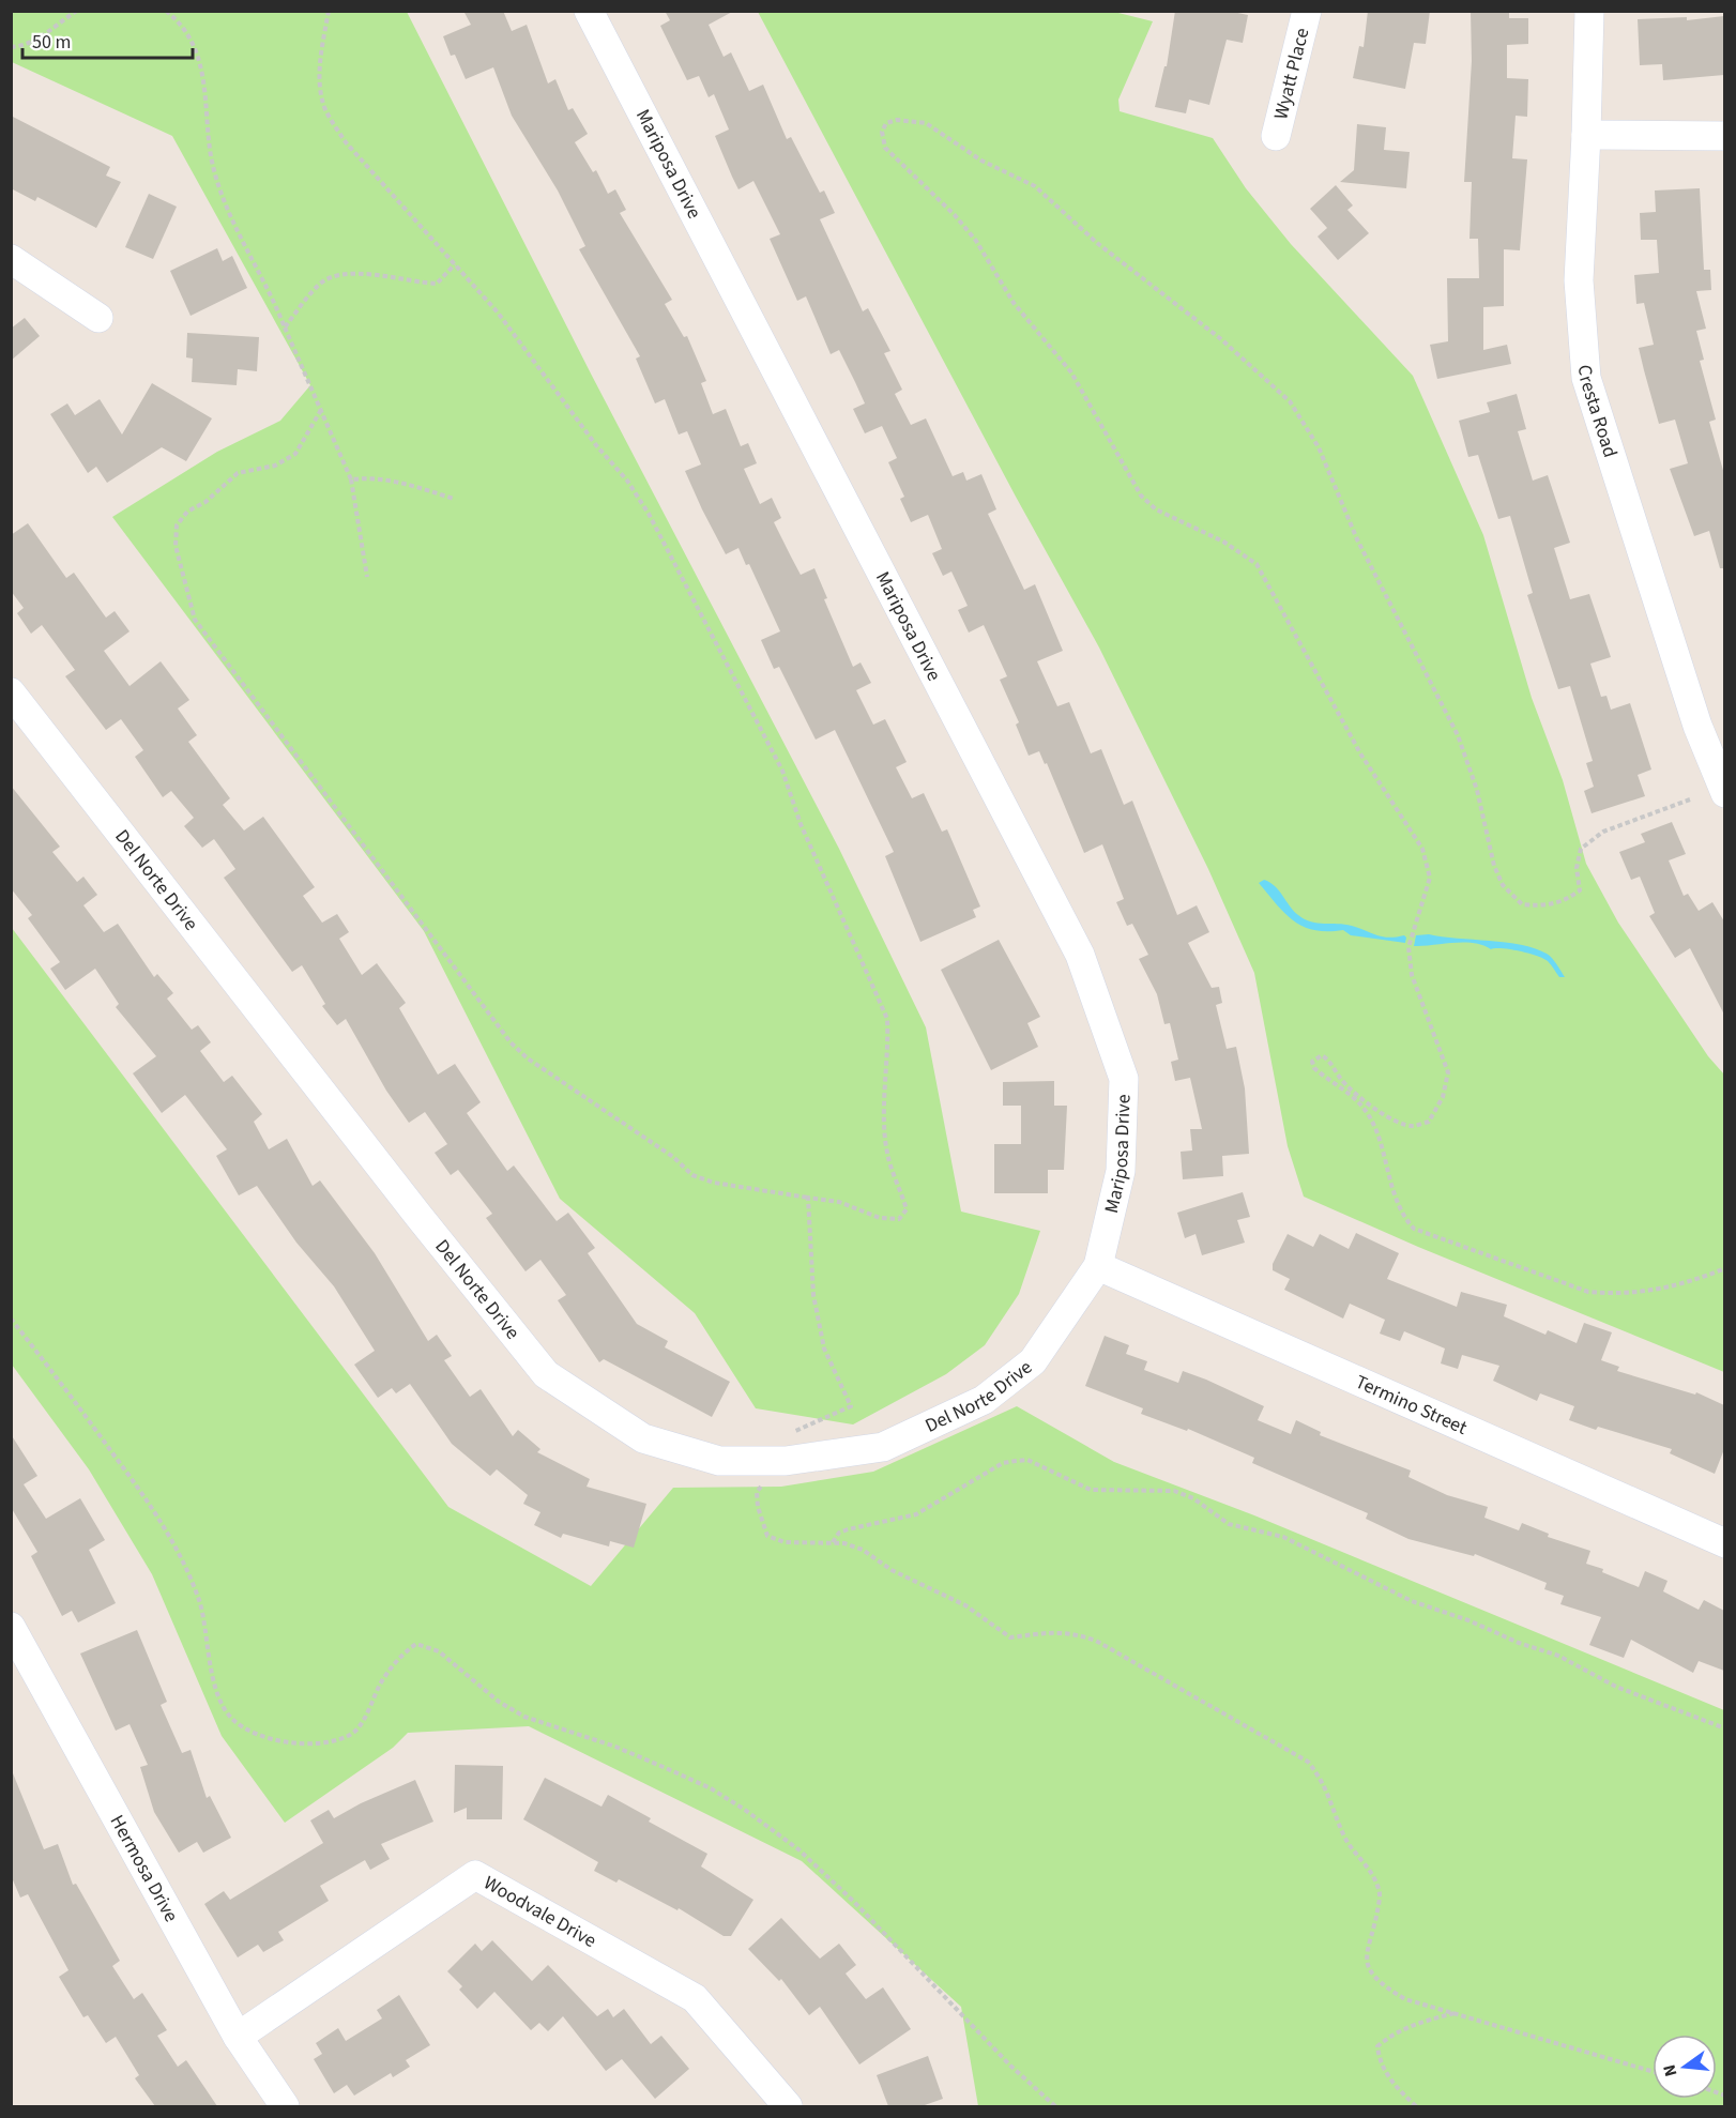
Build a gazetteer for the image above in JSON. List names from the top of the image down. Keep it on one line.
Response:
{"streets":{"street":["Wyatt Place","Mariposa Drive","Cresta Road","Del Norte Drive","Termino Street","Hermosa Drive","Woodvale Drive"]},"crossings":[["Mariposa Drive","Del Norte Drive"],["Mariposa Drive","Termino Street"],["Del Norte Drive","Termino Street"],["Hermosa Drive","Woodvale Drive"]],"scale_bar":"50 m","north":"left"}
